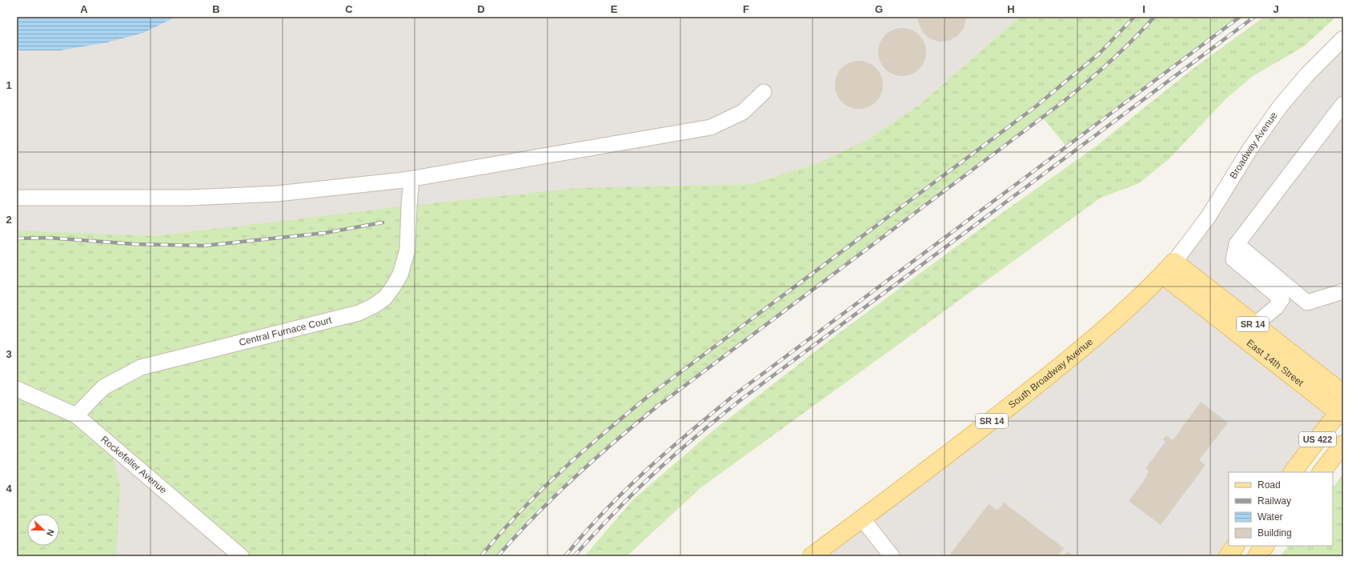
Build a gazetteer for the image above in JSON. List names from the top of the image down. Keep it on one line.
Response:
{"streets":{"main road":["SR 14","East 14th Street","South Broadway Avenue","US 422"],"street":["Broadway Avenue","Central Furnace Court","Rockefeller Avenue"]},"crossings":[["Broadway Avenue","East 14th Street"],["Broadway Avenue","South Broadway Avenue"],["Central Furnace Court","Rockefeller Avenue"],["East 14th Street","South Broadway Avenue"],["East 14th Street","US 422"]],"legend":["Road","Railway","Water","Building"],"north":"right","grid":{"columns":["A","B","C","D","E","F","G","H","I","J"],"rows":["1","2","3","4"]}}
